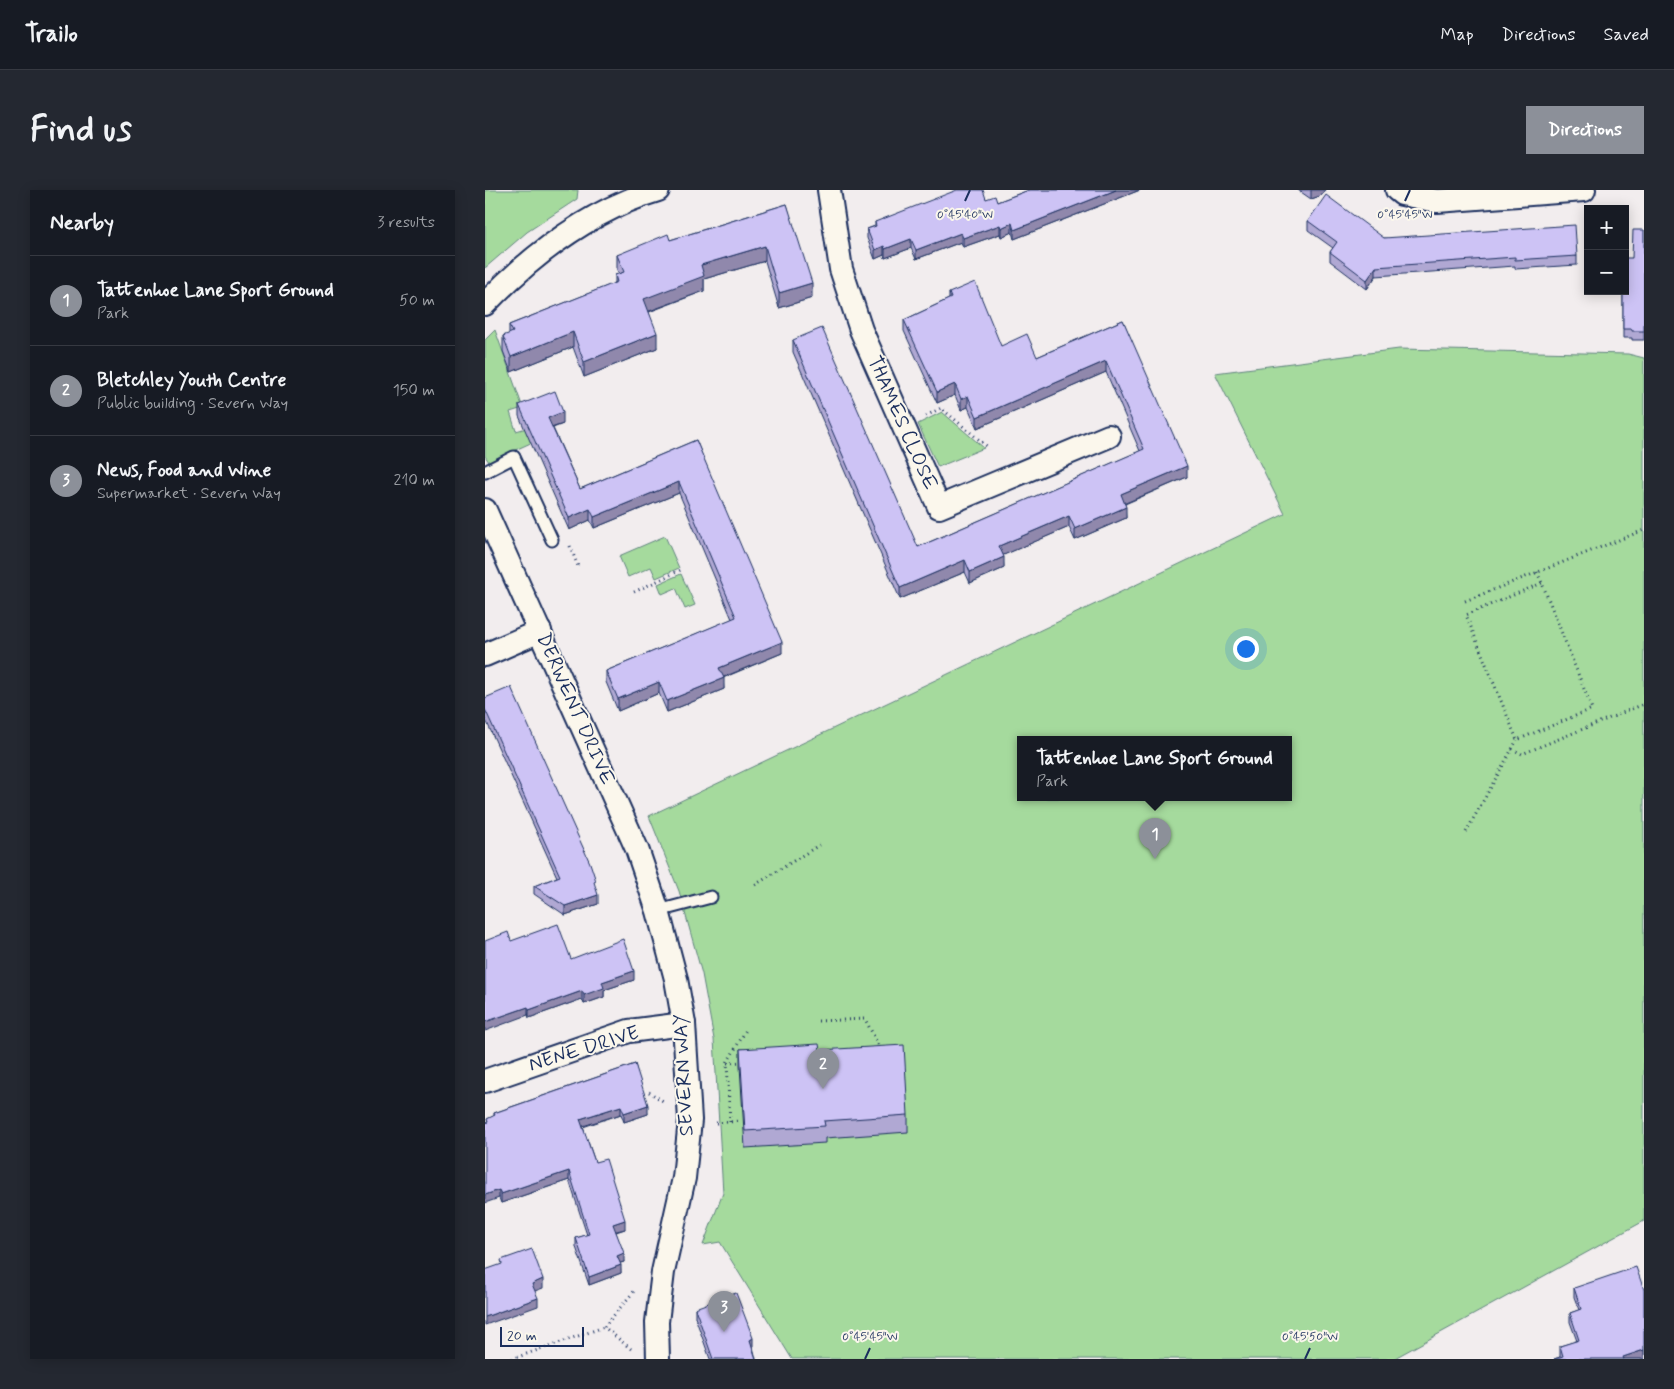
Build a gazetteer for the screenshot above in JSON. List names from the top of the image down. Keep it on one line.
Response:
{"streets":{"street":["THAMES CLOSE","DERWENT DRIVE","NENE DRIVE","SEVERN WAY"]},"crossings":[["DERWENT DRIVE","SEVERN WAY"],["NENE DRIVE","SEVERN WAY"]],"scale_bar":"20 m","page":{"header":"Trailo","nav":["Map","Directions","Saved"],"buttons":"Directions","title":"Find us","heading":["Nearby","3 results"],"map_buttons":["+","−"],"list":[{"mark":"1","name":"Tattenhoe Lane Sport Ground","note":"Park","value":"50 m"},{"mark":"2","name":"Bletchley Youth Centre","note":"Public building · Severn Way","value":"150 m"},{"mark":"3","name":"News, Food and Wine","note":"Supermarket · Severn Way","value":"210 m"}],"popup":["Tattenhoe Lane Sport Ground","Park"],"pins":["1","2","3"],"scale":"20 m"},"coordinates":["0°45'40\"W","0°45'45\"W","0°45'50\"W"]}
